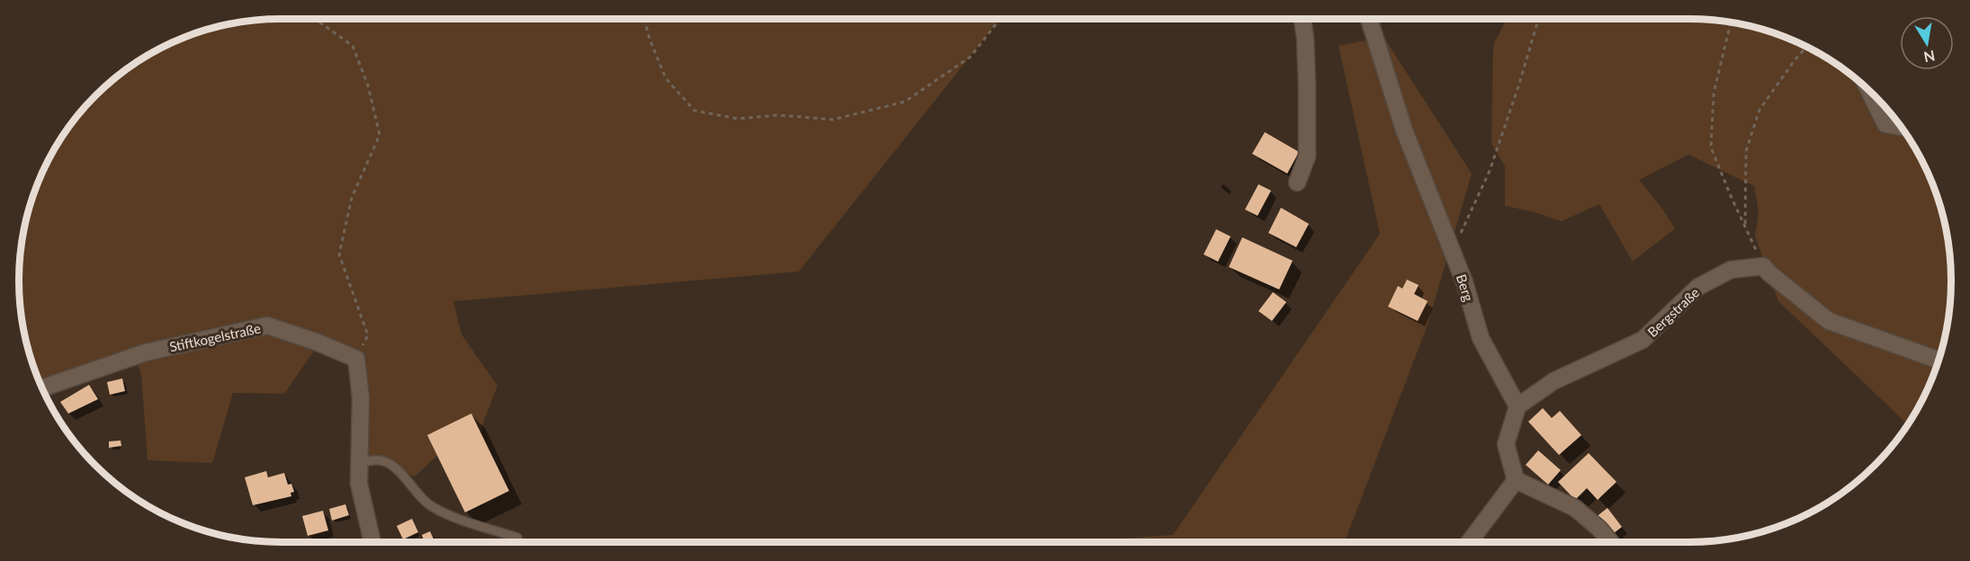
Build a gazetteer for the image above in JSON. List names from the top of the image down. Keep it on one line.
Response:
{"streets":{"street":["Berg","Bergstraße","Stiftkogelstraße"]},"crossings":[["Berg","Bergstraße"]],"north":"bottom"}
